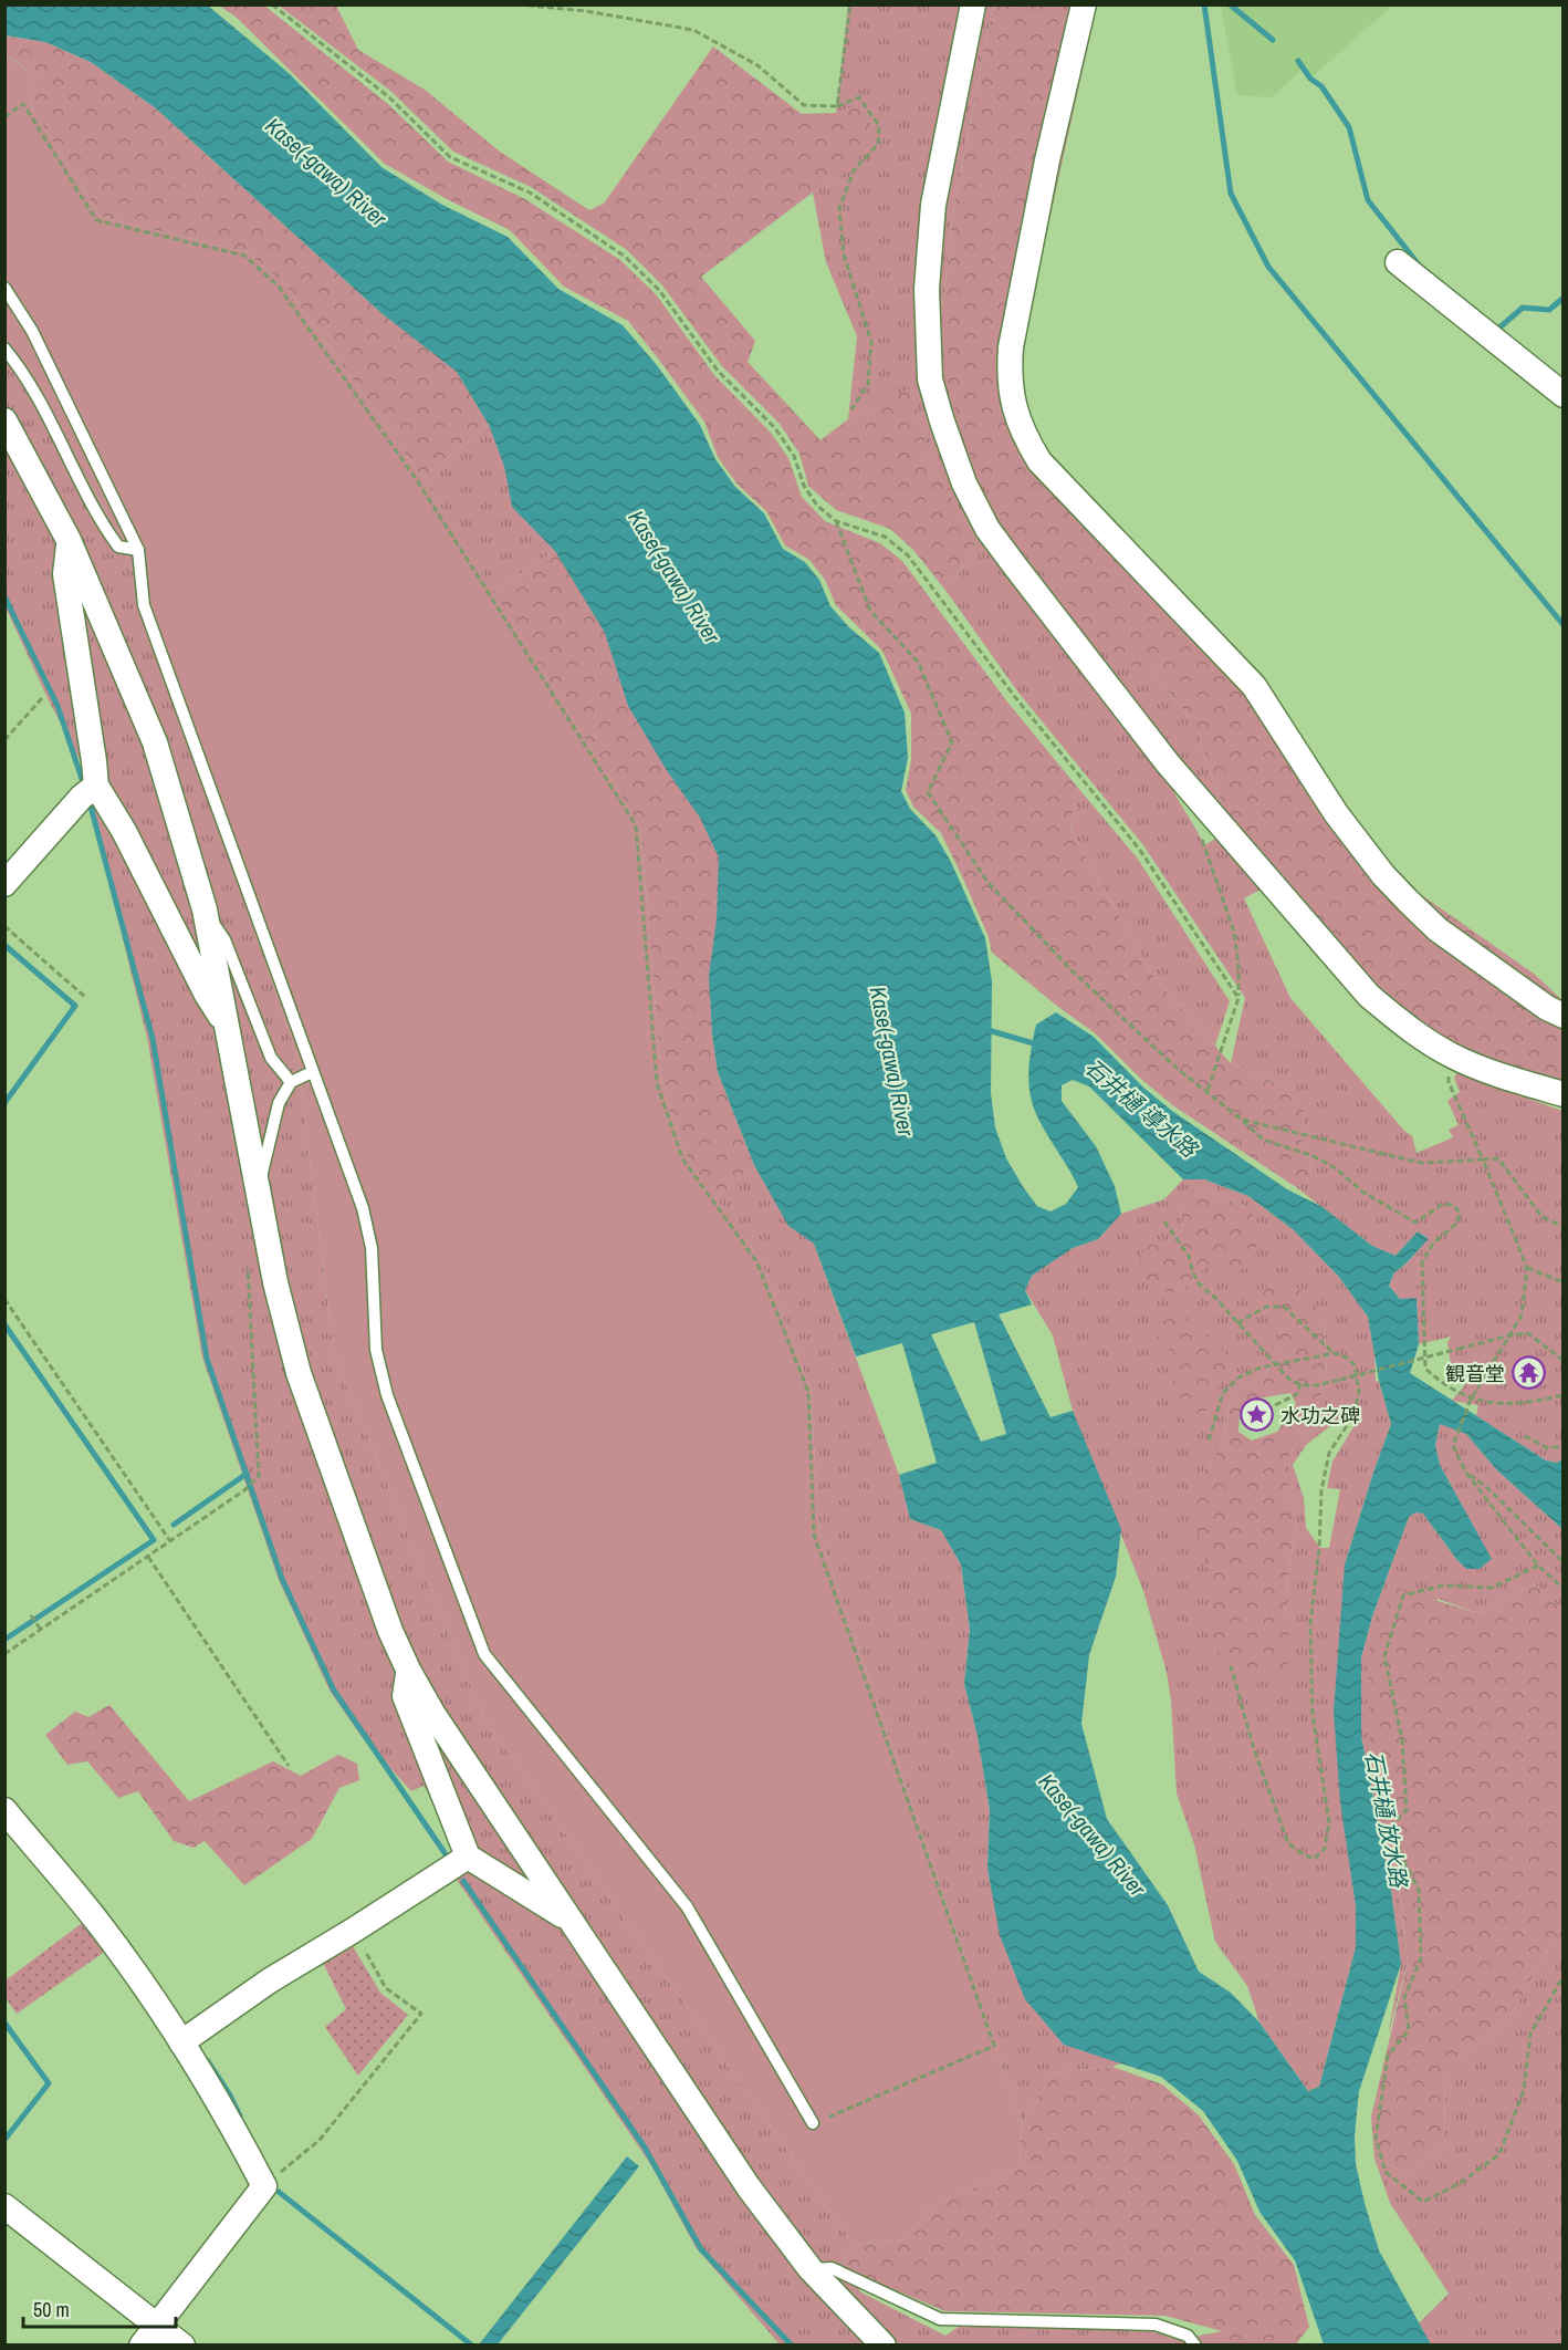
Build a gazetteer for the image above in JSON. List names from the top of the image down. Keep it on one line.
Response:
{"water":["Kase(-gawa) River","石井樋 導水路","石井樋 放水路"],"places":{"temple":["観音堂"],"place":["水功之碑"]},"scale_bar":"50 m"}
